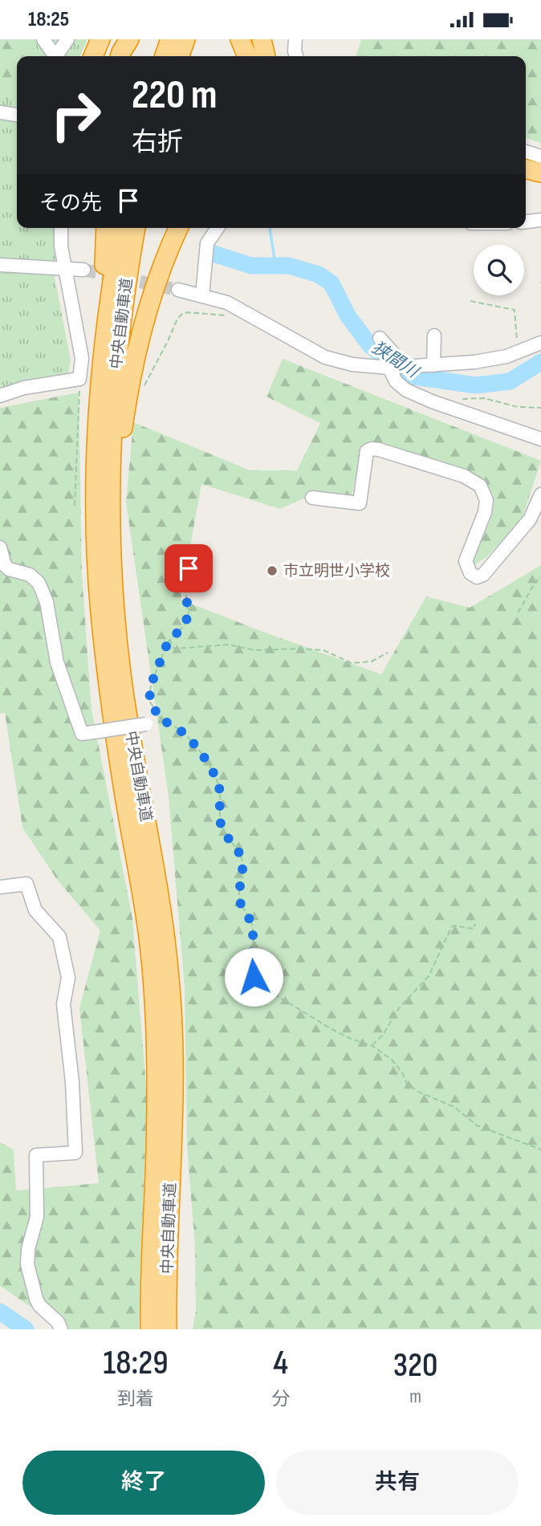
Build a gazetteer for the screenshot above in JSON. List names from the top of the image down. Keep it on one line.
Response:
{"streets":{"highway":["中央自動車道"]},"water":["狭間川"],"places":["市立明世小学校"],"page":{"status":"18:25","turn":["220 m","右折"],"then":"その先","eta":["18:29","到着","4","分","320","m"],"buttons":["終了","共有"]}}
